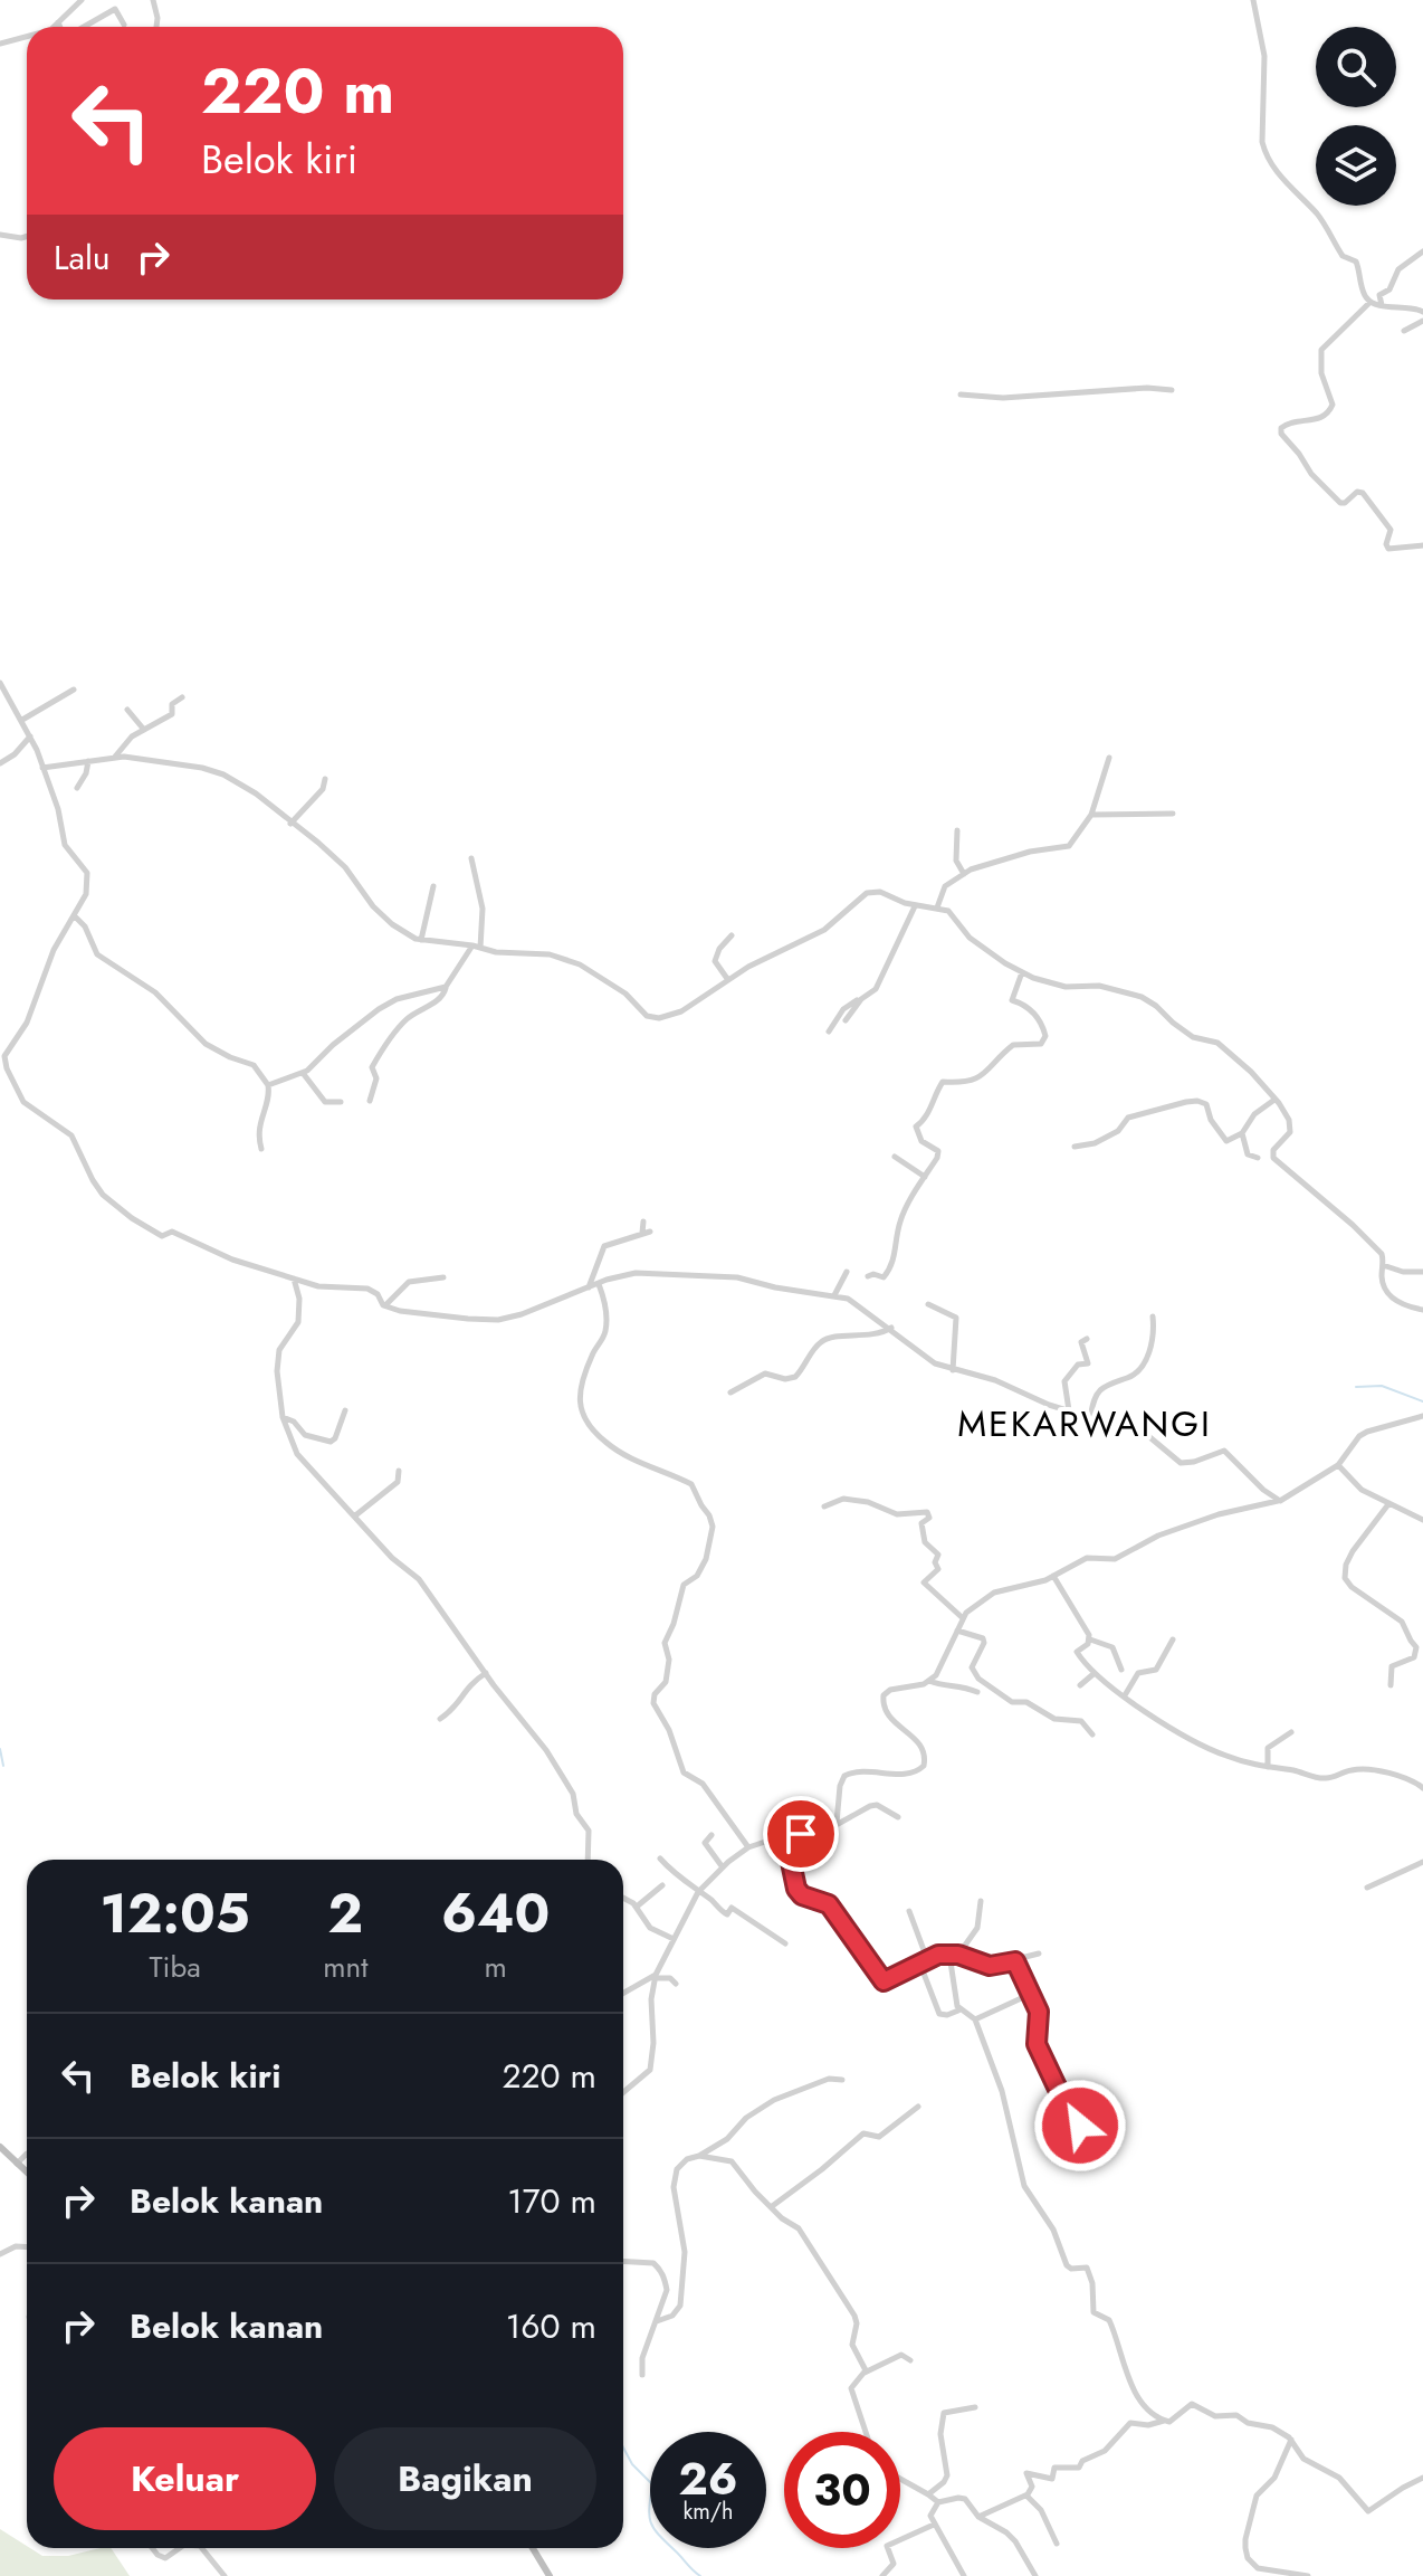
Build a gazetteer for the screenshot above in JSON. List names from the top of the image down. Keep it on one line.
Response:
{"districts":["MEKARWANGI"],"page":{"turn":["220 m","Belok kiri"],"then":"Lalu","eta":["12:05","Tiba","2","mnt","640","m"],"list":[{"name":"Belok kiri","value":"220 m"},{"name":"Belok kanan","value":"170 m"},{"name":"Belok kanan","value":"160 m"}],"buttons":["Keluar","Bagikan"],"speed":"26 km/h","limit":"30"}}
